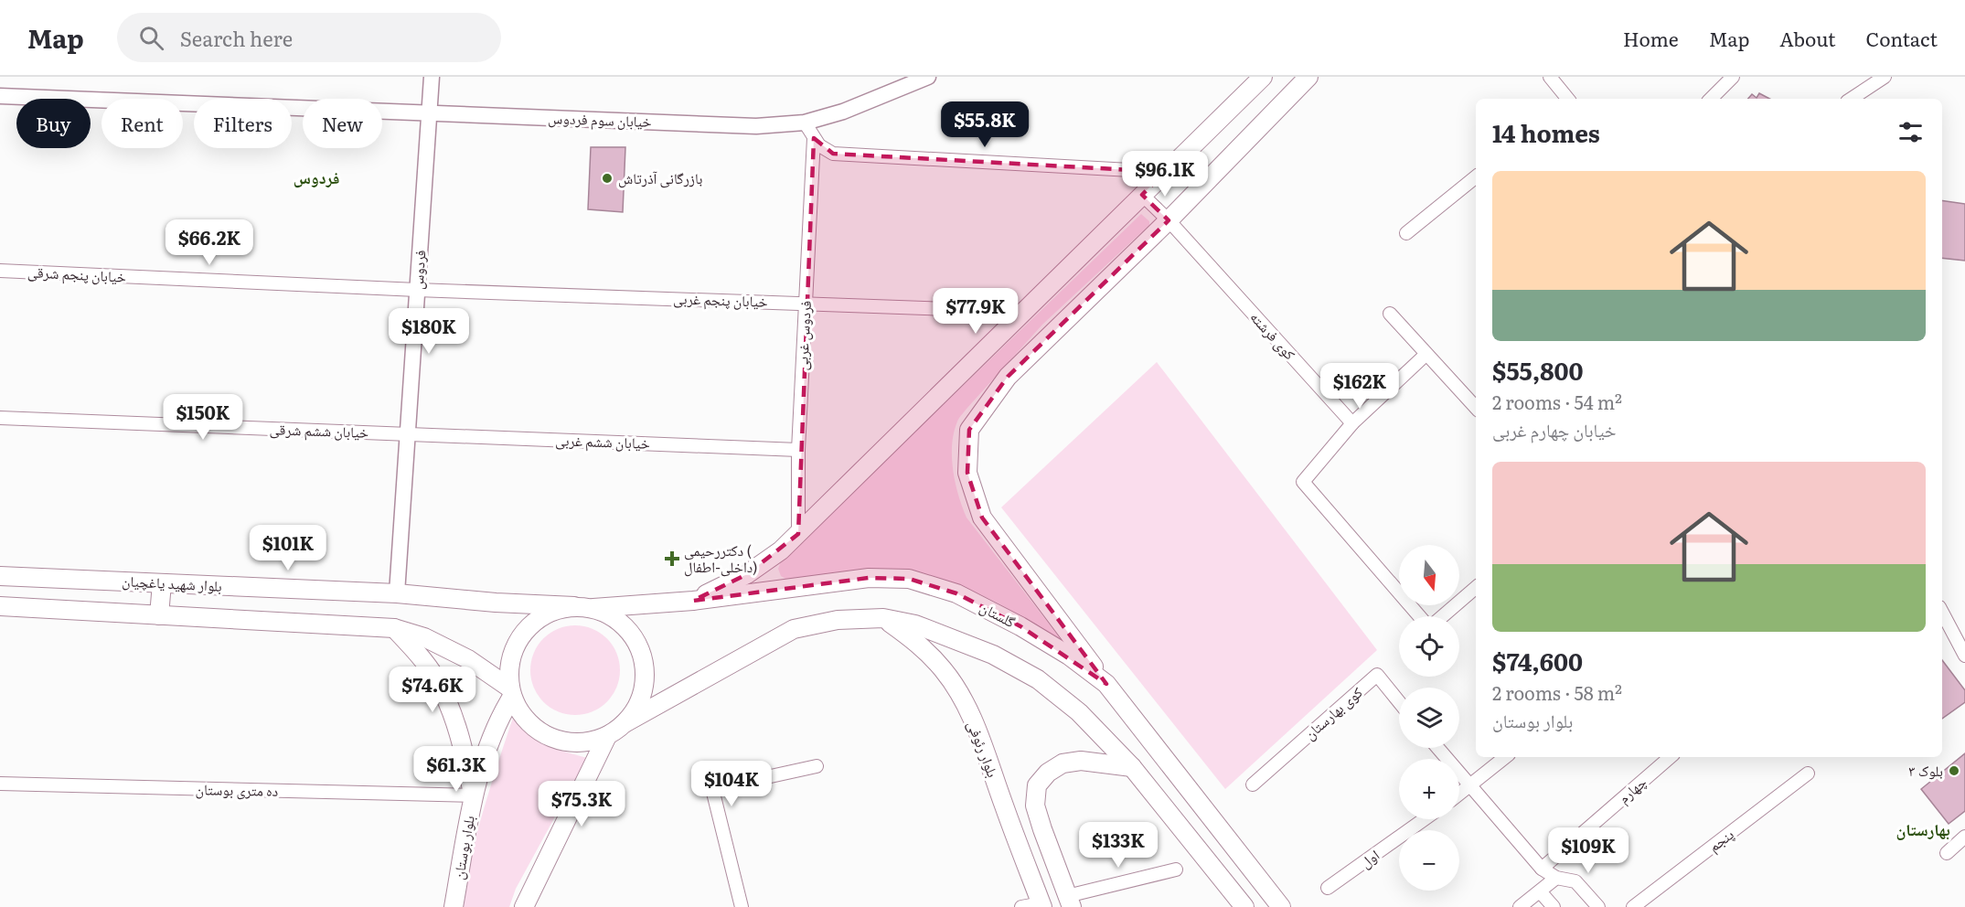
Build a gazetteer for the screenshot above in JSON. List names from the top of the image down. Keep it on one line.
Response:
{"streets":{"main road":["بلوار شهید یاغچیان","گلستان","بلوار رئوفی","بلوار بوستان"],"street":["خیابان سوم فردوس","فردوس","خیابان پنجم شرقی","خیابان پنجم غربی","فردوس غربی","کوی فرشته","خیابان ششم شرقی","خیابان ششم غربی","کوی بهارستان","ده متری بوستان","چهارم","پنجم","اول"]},"crossings":[["خیابان سوم فردوس","فردوس"],["فردوس","خیابان پنجم شرقی"],["فردوس","خیابان پنجم غربی"],["فردوس","خیابان ششم شرقی"],["فردوس","خیابان ششم غربی"],["فردوس","بلوار شهید یاغچیان"],["خیابان پنجم شرقی","خیابان پنجم غربی"],["خیابان پنجم غربی","فردوس غربی"],["فردوس غربی","خیابان ششم غربی"],["خیابان ششم شرقی","خیابان ششم غربی"],["بلوار شهید یاغچیان","گلستان"],["بلوار شهید یاغچیان","بلوار بوستان"],["گلستان","بلوار بوستان"],["ده متری بوستان","بلوار بوستان"]],"districts":["فردوس","بهارستان"],"places":{"other":["بازرگانی آذرتاش","بلوک ۳"],"health":["دکتررحیمی ( داخلی-اطفال)"]},"north":"bottom","page":{"header":"Map","search":"Search here","nav":["Home","Map","About","Contact"],"chip":["Buy","Rent","Filters","New"],"heading":"14 homes","price":["$55.8K","$96.1K","$66.2K","$77.9K","$180K","$162K","$150K","$101K","$74.6K","$61.3K","$104K","$75.3K","$133K","$109K"],"list":[{"name":"$55,800","note":"2 rooms · 54 m² · خیابان چهارم غربی"},{"name":"$74,600","note":"2 rooms · 58 m² · بلوار بوستان"}],"map_buttons":["+","−"]}}
